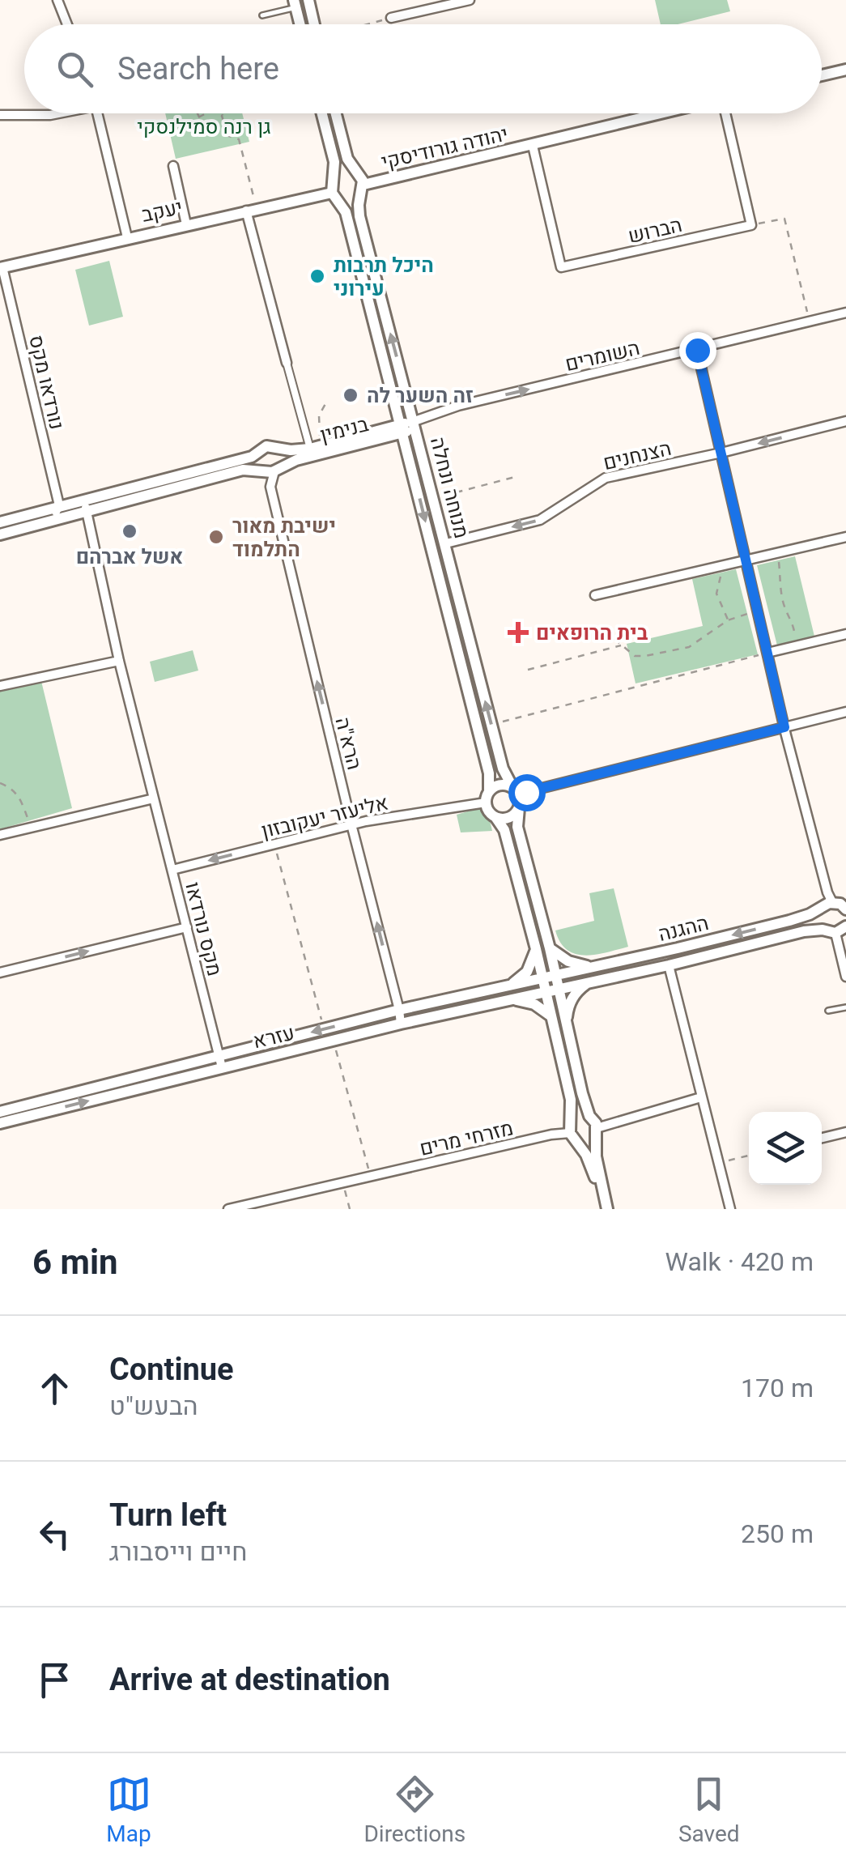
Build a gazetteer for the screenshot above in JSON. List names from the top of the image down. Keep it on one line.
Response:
{"streets":{"street":["יהודה גורודיסקי","יעקב","הברוש","השומרים","נורדאו מקס","בנימין","הצנחנים","מנוחה ונחלה","הרא\"ה","אליעזר יעקובזון","ההגנה","מקס נורדאו","עזרא","מזרחי מרים"]},"crossings":[["יהודה גורודיסקי","יעקב"],["יהודה גורודיסקי","הברוש"],["יהודה גורודיסקי","מנוחה ונחלה"],["יעקב","נורדאו מקס"],["יעקב","מנוחה ונחלה"],["השומרים","בנימין"],["השומרים","מנוחה ונחלה"],["בנימין","מנוחה ונחלה"],["בנימין","הרא\"ה"],["הצנחנים","מנוחה ונחלה"],["מנוחה ונחלה","אליעזר יעקובזון"],["הרא\"ה","אליעזר יעקובזון"],["הרא\"ה","עזרא"],["אליעזר יעקובזון","מקס נורדאו"],["ההגנה","עזרא"],["מקס נורדאו","עזרא"]],"one_way":["השומרים","הצנחנים","הרא\"ה"],"parks":["גן רנה סמילנסקי"],"places":{"other":["היכל תרבות עירוני","זה השער לה","אשל אברהם","ישיבת מאור התלמוד"],"health":["בית הרופאים"]},"page":{"search":"Search here","heading":["6 min","Walk · 420 m"],"list":[["Continue","הבעש\"ט","170 m"],["Turn left","חיים וייסבורג","250 m"],"Arrive at destination"],"nav":["Map","Directions","Saved"]}}
